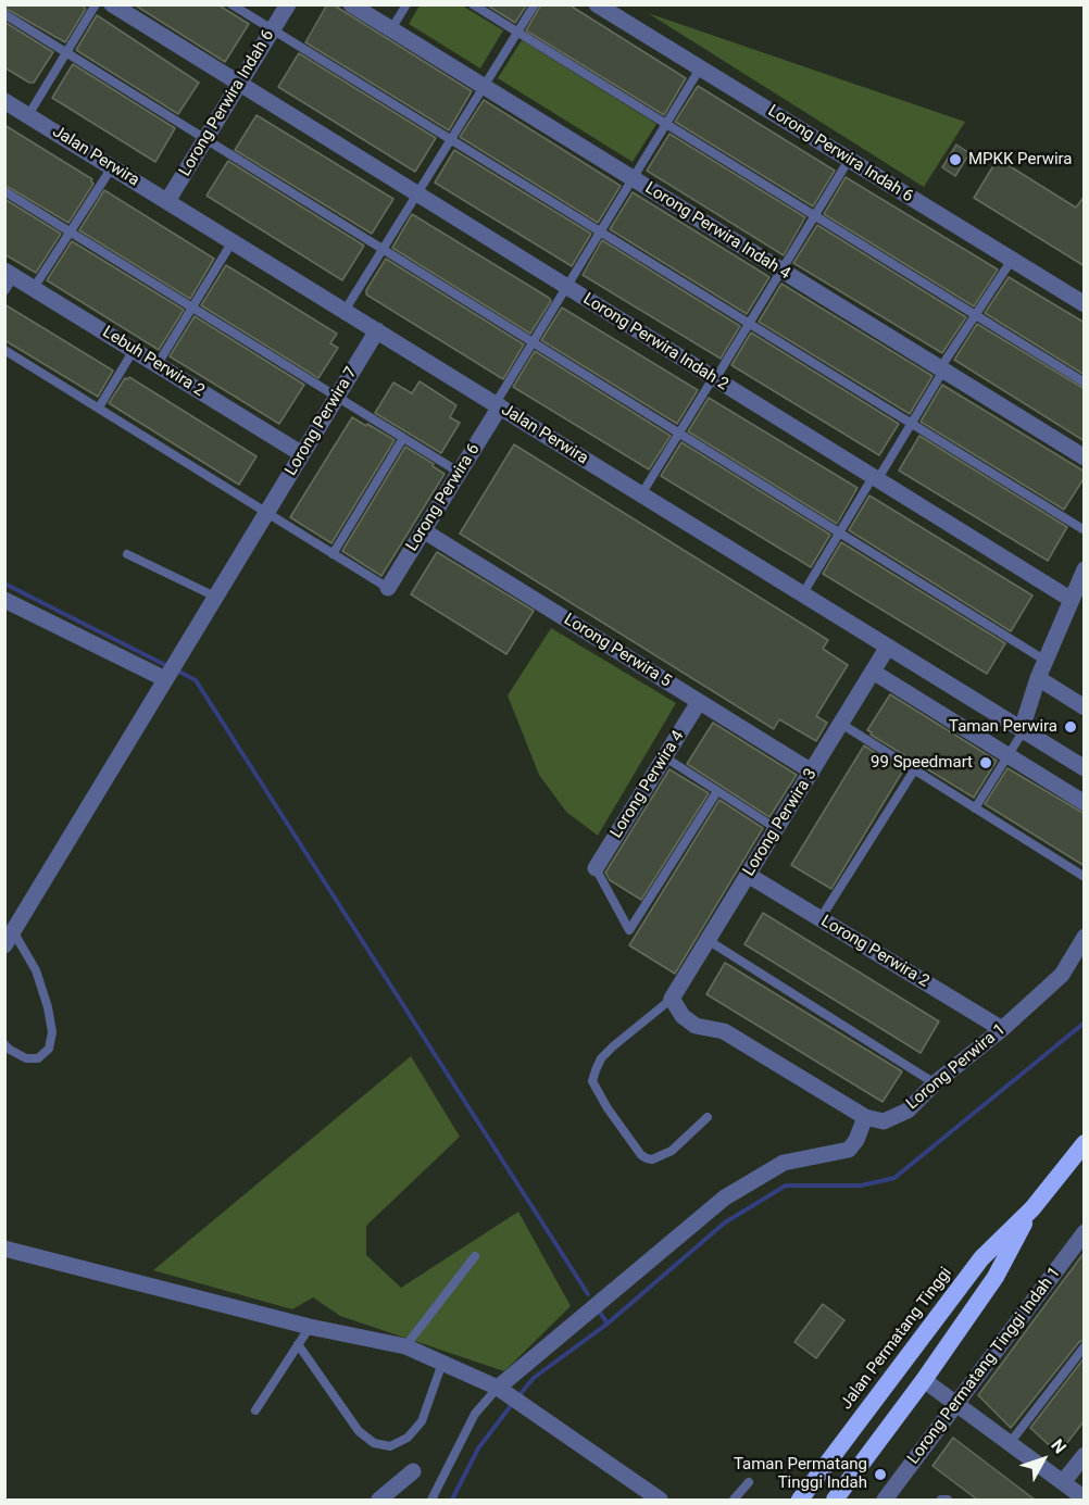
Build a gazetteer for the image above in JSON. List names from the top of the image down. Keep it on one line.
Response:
{"streets":{"highway":["Jalan Permatang Tinggi"],"street":["Lorong Perwira Indah 6","Jalan Perwira","Lorong Perwira Indah 4","Lorong Perwira Indah 2","Lebuh Perwira 2","Lorong Perwira 7","Lorong Perwira 6","Lorong Perwira 5","Lorong Perwira 4","Lorong Perwira 3","Lorong Perwira 2","Lorong Perwira 1","Lorong Permatang Tinggi Indah 1"]},"crossings":[["Lorong Perwira Indah 6","Jalan Perwira"],["Lorong Perwira Indah 6","Lorong Perwira Indah 2"],["Jalan Perwira","Lorong Perwira 7"],["Jalan Perwira","Lorong Perwira 6"],["Jalan Perwira","Lorong Perwira 3"],["Lebuh Perwira 2","Lorong Perwira 7"],["Lorong Perwira 6","Lorong Perwira 5"],["Lorong Perwira 5","Lorong Perwira 4"],["Lorong Perwira 5","Lorong Perwira 3"],["Lorong Perwira 3","Lorong Perwira 2"],["Lorong Perwira 2","Lorong Perwira 1"]],"places":["MPKK Perwira","Taman Perwira","99 Speedmart","Taman Permatang Tinggi Indah"],"north":"top right"}
